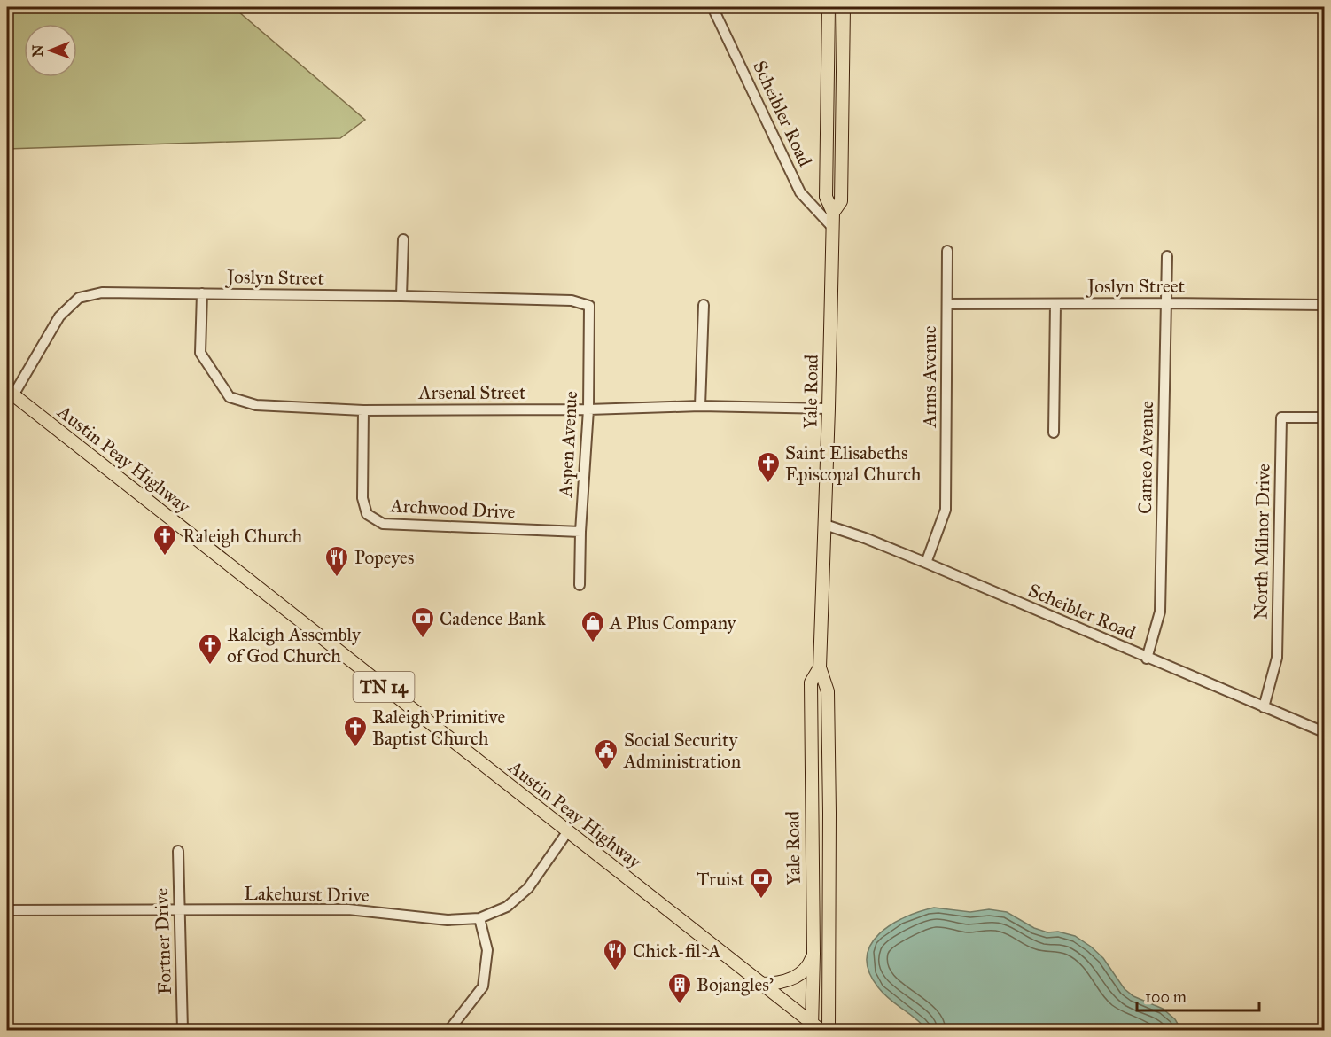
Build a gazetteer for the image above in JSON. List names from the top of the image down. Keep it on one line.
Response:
{"streets":{"main road":["Yale Road","Austin Peay Highway","TN 14"],"street":["Scheibler Road","Joslyn Street","Arms Avenue","Arsenal Street","Aspen Avenue","Cameo Avenue","Archwood Drive","North Milnor Drive","Lakehurst Drive","Fortner Drive"]},"crossings":[["Scheibler Road","Arms Avenue"],["Scheibler Road","Yale Road"],["Scheibler Road","Cameo Avenue"],["Scheibler Road","North Milnor Drive"],["Joslyn Street","Arms Avenue"],["Joslyn Street","Arsenal Street"],["Joslyn Street","Aspen Avenue"],["Joslyn Street","Cameo Avenue"],["Joslyn Street","Austin Peay Highway"],["Yale Road","Arsenal Street"],["Yale Road","Austin Peay Highway"],["Arsenal Street","Aspen Avenue"],["Arsenal Street","Archwood Drive"],["Aspen Avenue","Archwood Drive"],["Austin Peay Highway","Lakehurst Drive"],["Lakehurst Drive","Fortner Drive"]],"places":{"church":["Saint Elisabeths Episcopal Church","Raleigh Church","Raleigh Assembly of God Church","Raleigh Primitive Baptist Church"],"restaurant":["Popeyes","Chick-fil-A"],"bank":["Cadence Bank","Truist"],"shop":["A Plus Company"],"public building":["Social Security Administration"],"building":["Bojangles'"]},"scale_bar":"100 m","north":"left"}
